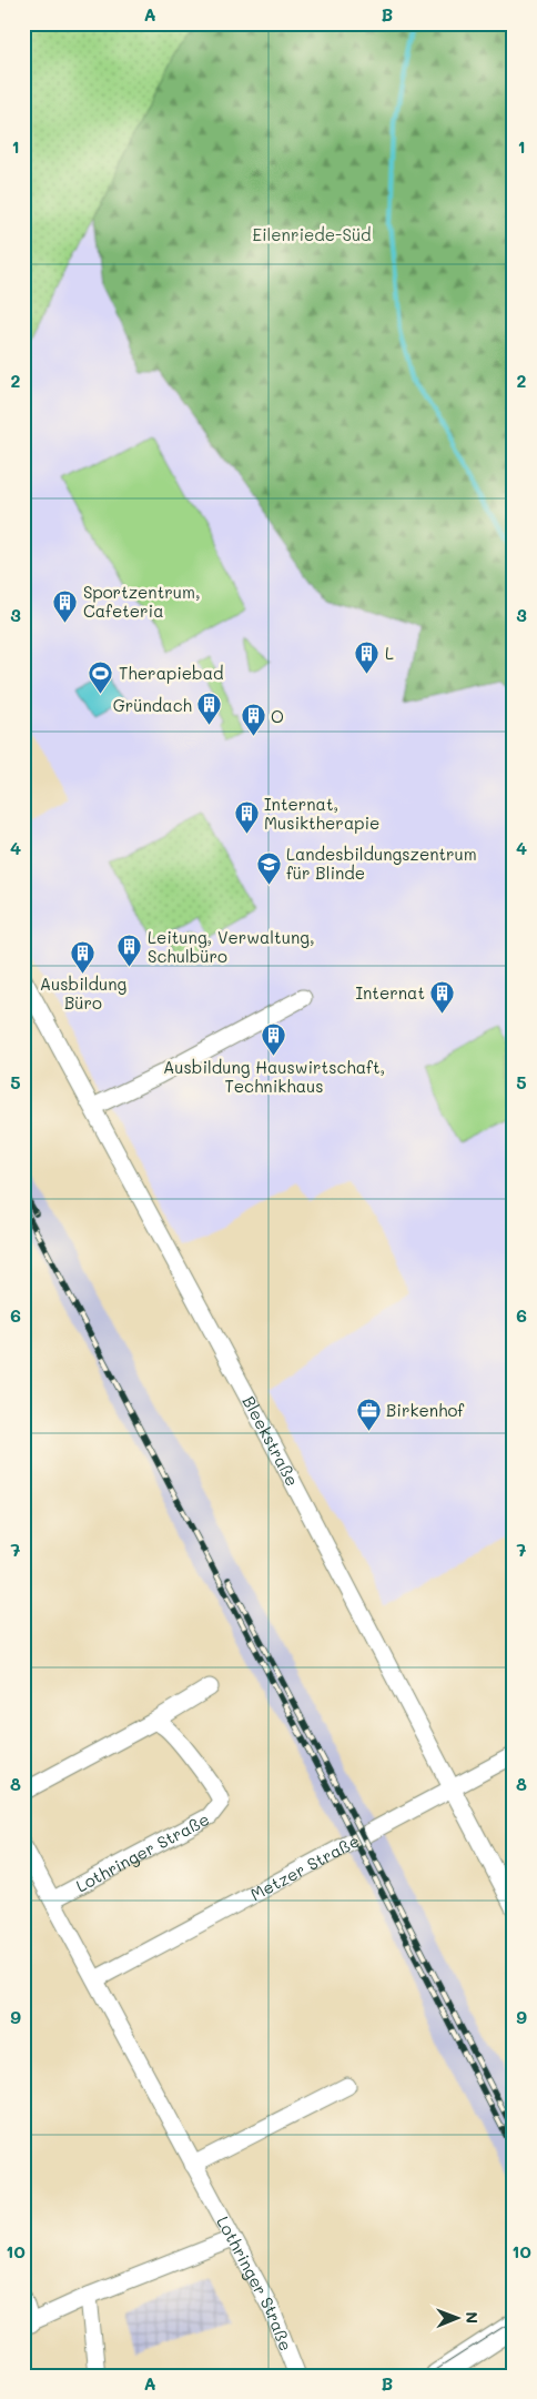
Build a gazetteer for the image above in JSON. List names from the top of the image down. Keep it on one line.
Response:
{"streets":{"street":["Bleekstraße","Lothringer Straße","Metzer Straße"]},"crossings":[["Bleekstraße","Metzer Straße"],["Lothringer Straße","Metzer Straße"]],"parks":["Eilenriede-Süd"],"places":{"building":["Sportzentrum, Cafeteria","L","Gründach","O","Internat, Musiktherapie","Leitung, Verwaltung, Schulbüro","Ausbildung Büro","Internat","Ausbildung Hauswirtschaft, Technikhaus"],"sports":["Therapiebad"],"school or university":["Landesbildungszentrum für Blinde"],"office":["Birkenhof"]},"north":"right","grid":{"columns":["A","B"],"rows":["1","2","3","4","5","6","7","8","9","10"]}}
